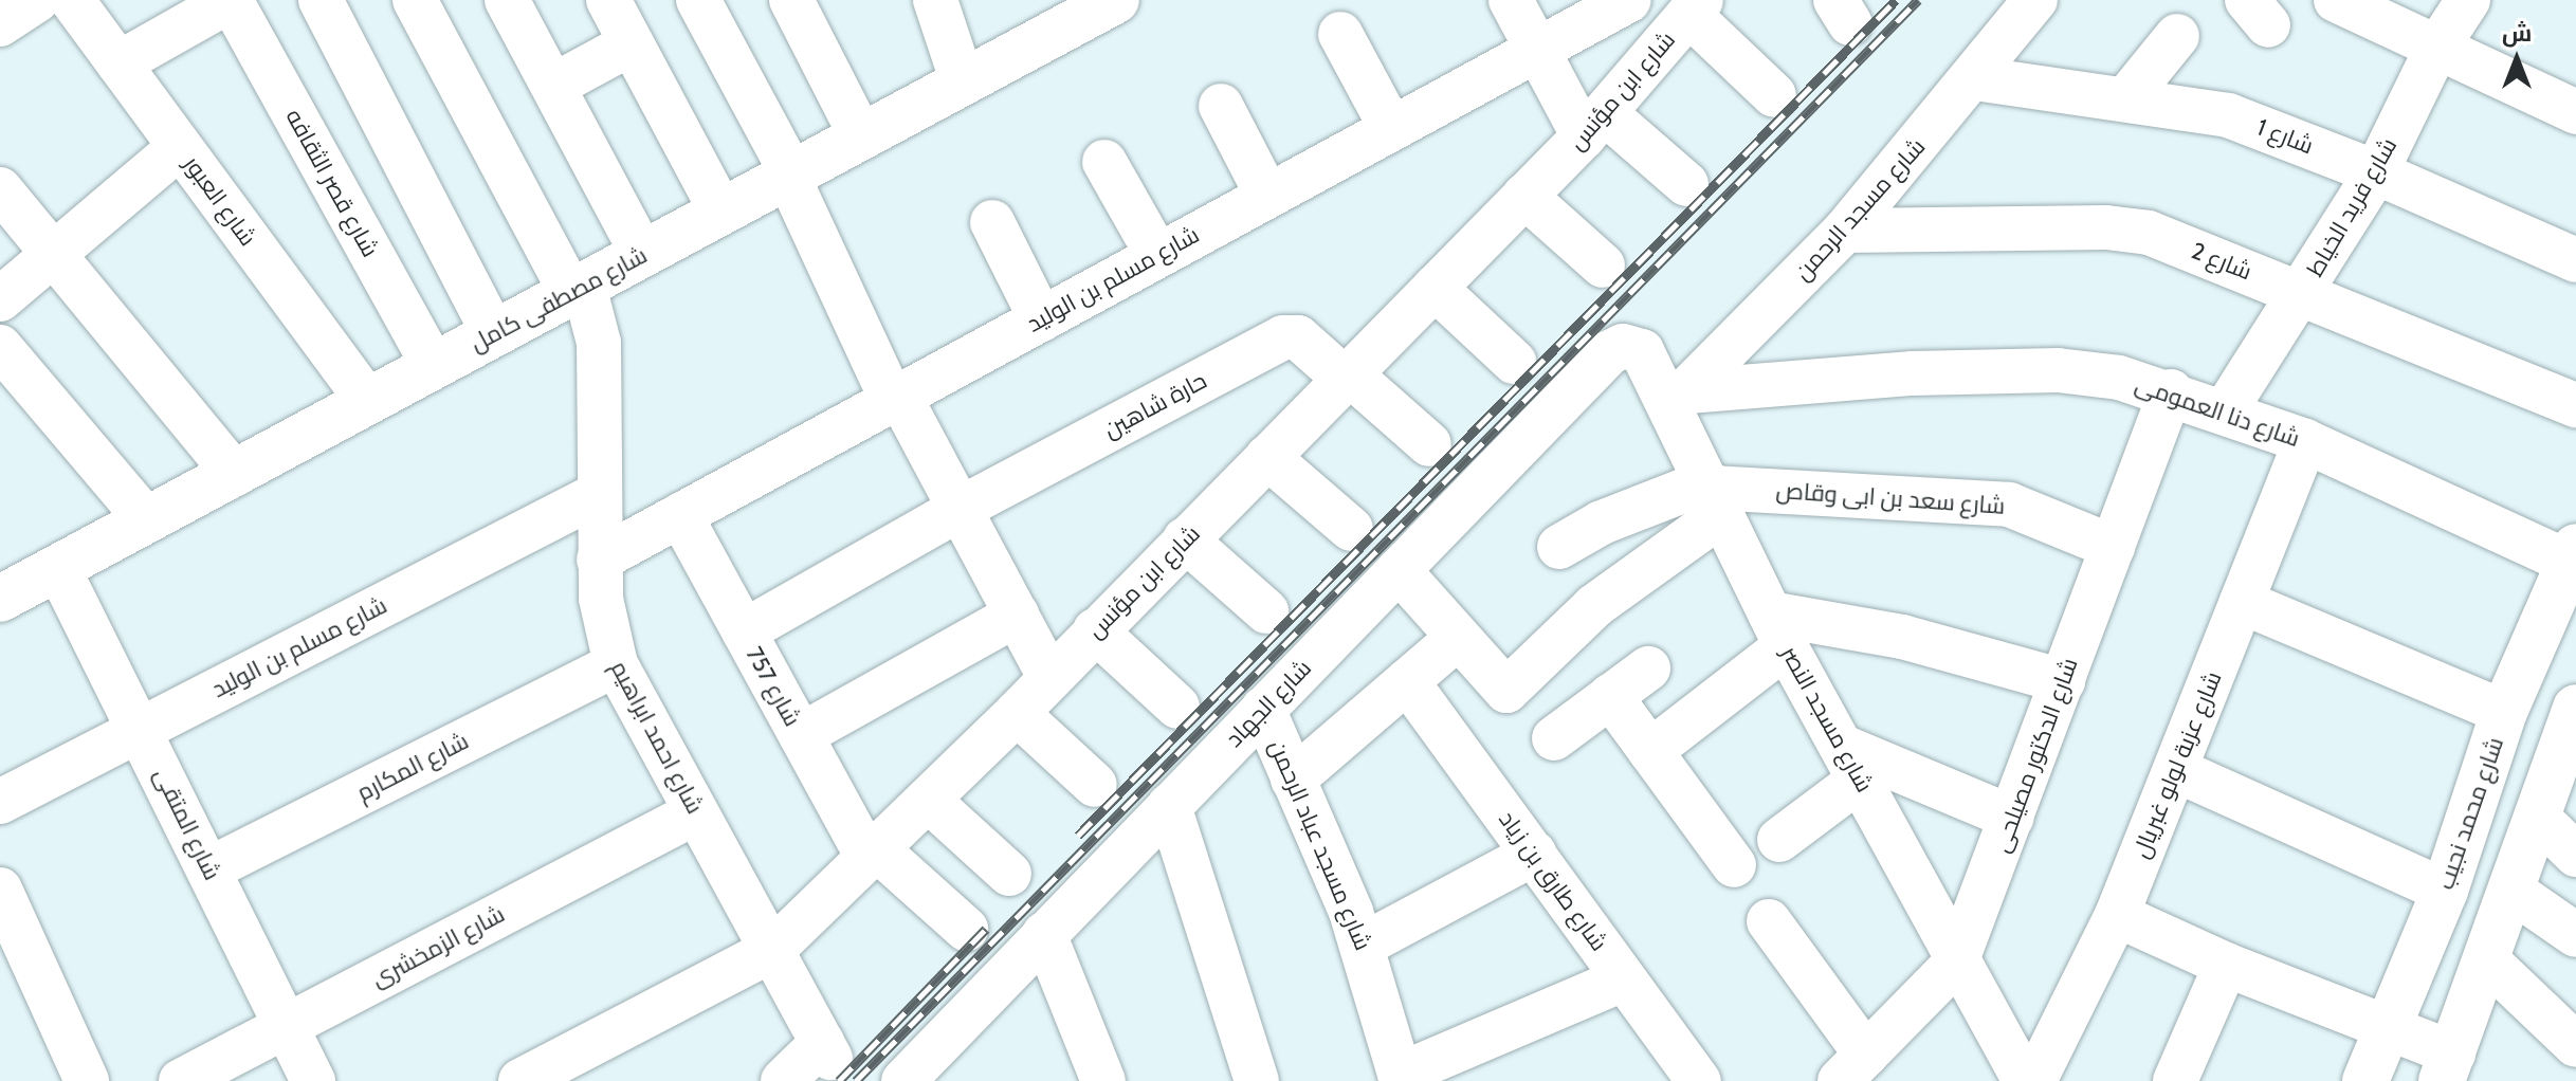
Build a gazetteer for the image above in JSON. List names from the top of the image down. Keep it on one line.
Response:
{"streets":{"main road":["شارع مصطفى كامل","شارع محمد نجيب"],"street":["شارع ابن مؤنس","شارع 1","شارع قصر الثقافه","شارع العبور","شارع فريد الخياط","شارع مسجد الرحمن","شارع 2","شارع مسلم بن الوليد","حارة شاهين","شارع دنا العمومى","شارع سعد بن ابى وقاص","شارع 757","شارع الجهاد","شارع مسجد النصر","شارع احمد ابراهيم","شارع الدكتور مصيلحى","شارع عزبة لولو غبريال","شارع المكارم","شارع المتقى","شارع مسجد عباد الرحمن","شارع طارق بن زياد","شارع الزمخشرى"]},"crossings":[["شارع ابن مؤنس","حارة شاهين"],["شارع ابن مؤنس","شارع 757"],["شارع ابن مؤنس","شارع احمد ابراهيم"],["شارع 1","شارع فريد الخياط"],["شارع 1","شارع مسجد الرحمن"],["شارع قصر الثقافه","شارع مصطفى كامل"],["شارع العبور","شارع مصطفى كامل"],["شارع فريد الخياط","شارع 2"],["شارع فريد الخياط","شارع دنا العمومى"],["شارع مسجد الرحمن","شارع 2"],["شارع مسجد الرحمن","شارع دنا العمومى"],["شارع مسجد الرحمن","شارع مسجد النصر"],["شارع مسلم بن الوليد","شارع 757"],["شارع مسلم بن الوليد","شارع احمد ابراهيم"],["شارع مسلم بن الوليد","شارع المتقى"],["شارع مصطفى كامل","شارع احمد ابراهيم"],["شارع مصطفى كامل","شارع المتقى"],["حارة شاهين","شارع 757"],["شارع دنا العمومى","شارع مسجد النصر"],["شارع دنا العمومى","شارع الدكتور مصيلحى"],["شارع دنا العمومى","شارع عزبة لولو غبريال"],["شارع دنا العمومى","شارع محمد نجيب"],["شارع سعد بن ابى وقاص","شارع مسجد النصر"],["شارع سعد بن ابى وقاص","شارع الدكتور مصيلحى"],["شارع الجهاد","شارع مسجد النصر"],["شارع الجهاد","شارع مسجد عباد الرحمن"],["شارع مسجد النصر","شارع الدكتور مصيلحى"],["شارع احمد ابراهيم","شارع المكارم"],["شارع احمد ابراهيم","شارع الزمخشرى"],["شارع المكارم","شارع المتقى"],["شارع المتقى","شارع الزمخشرى"]],"north":"top"}
